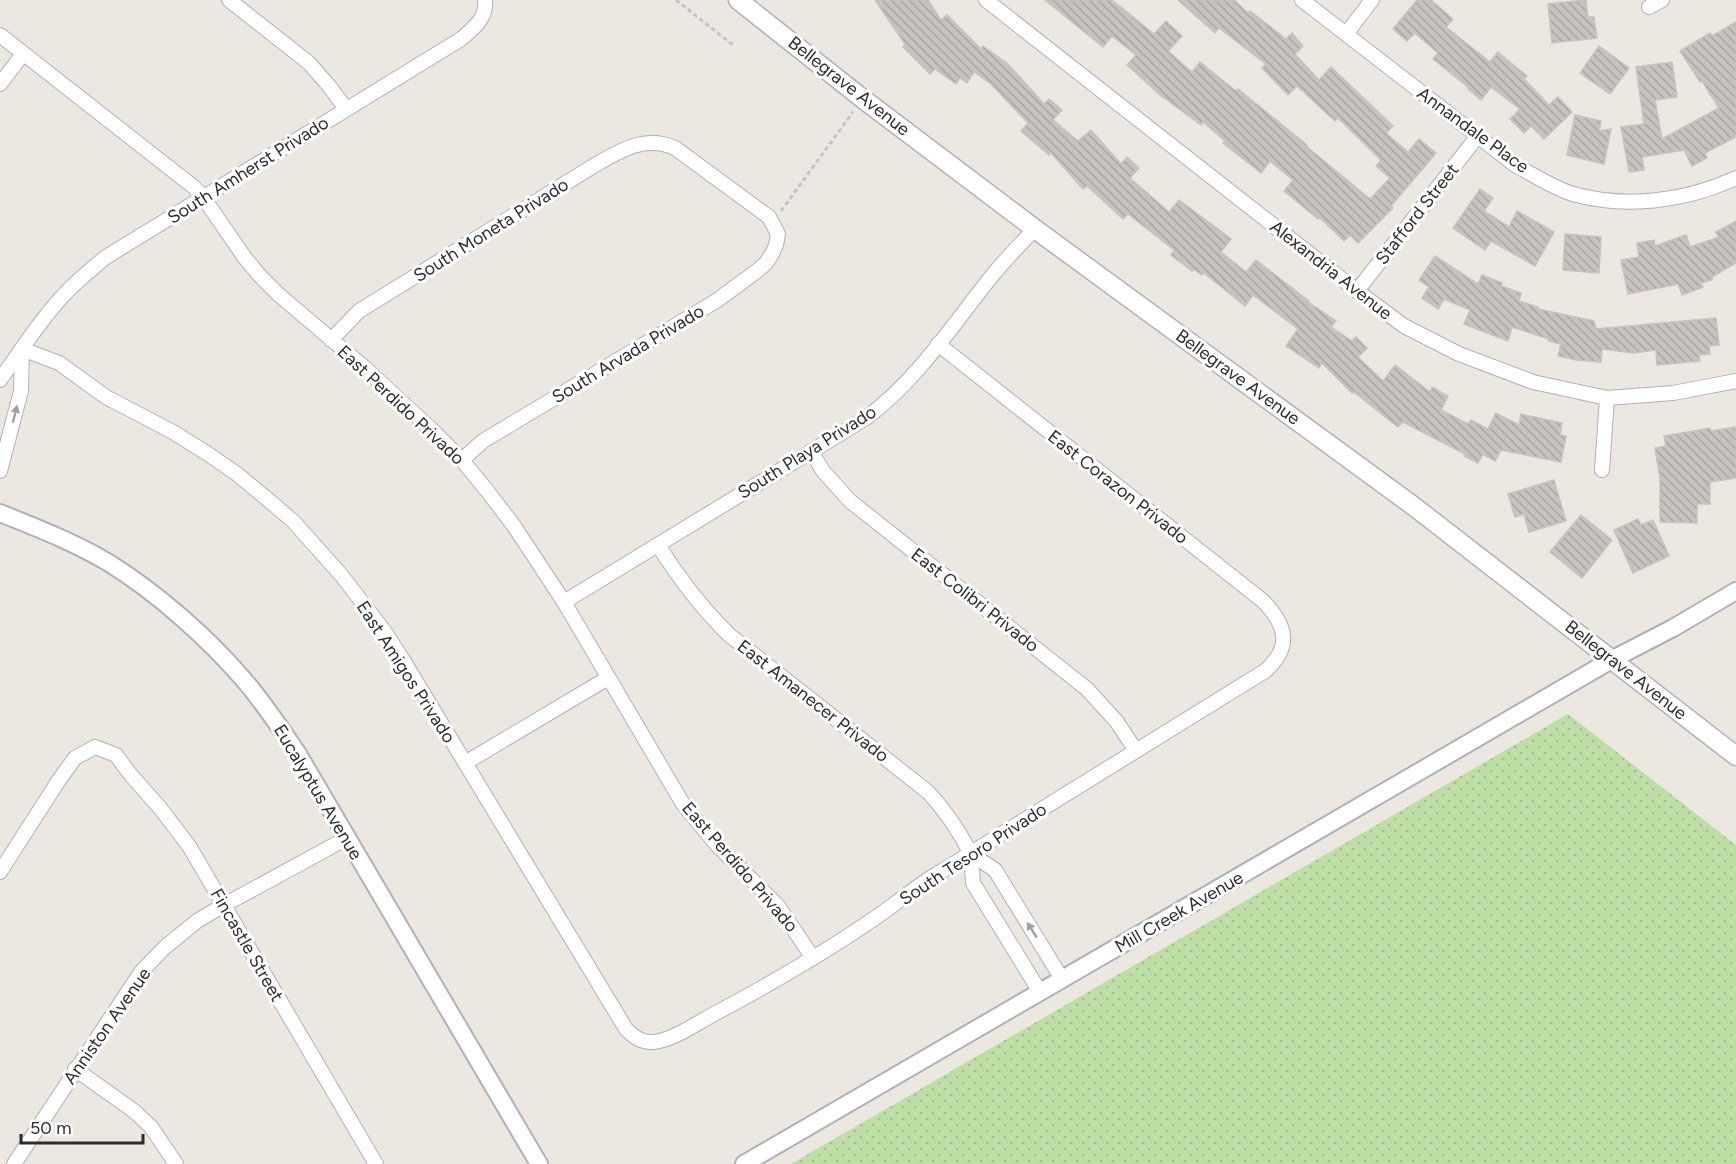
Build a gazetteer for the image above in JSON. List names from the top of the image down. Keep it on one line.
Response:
{"streets":{"main road":["Bellegrave Avenue"],"street":["Annandale Place","South Amherst Privado","Stafford Street","South Moneta Privado","Alexandria Avenue","South Arvada Privado","East Perdido Privado","South Playa Privado","East Corazon Privado","East Colibri Privado","East Amigos Privado","East Amanecer Privado","Eucalyptus Avenue","South Tesoro Privado","Mill Creek Avenue","Fincastle Street","Anniston Avenue"]},"crossings":[["Bellegrave Avenue","South Playa Privado"],["Bellegrave Avenue","Mill Creek Avenue"],["Annandale Place","Stafford Street"],["South Amherst Privado","East Perdido Privado"],["South Amherst Privado","East Amigos Privado"],["Stafford Street","Alexandria Avenue"],["South Moneta Privado","South Arvada Privado"],["South Moneta Privado","East Perdido Privado"],["South Arvada Privado","East Perdido Privado"],["East Perdido Privado","South Playa Privado"],["East Perdido Privado","South Tesoro Privado"],["South Playa Privado","East Corazon Privado"],["South Playa Privado","East Colibri Privado"],["South Playa Privado","East Amanecer Privado"],["East Corazon Privado","South Tesoro Privado"],["East Colibri Privado","South Tesoro Privado"],["East Amigos Privado","South Tesoro Privado"],["East Amanecer Privado","South Tesoro Privado"],["East Amanecer Privado","Mill Creek Avenue"],["Eucalyptus Avenue","Anniston Avenue"],["Fincastle Street","Anniston Avenue"]],"scale_bar":"50 m"}
